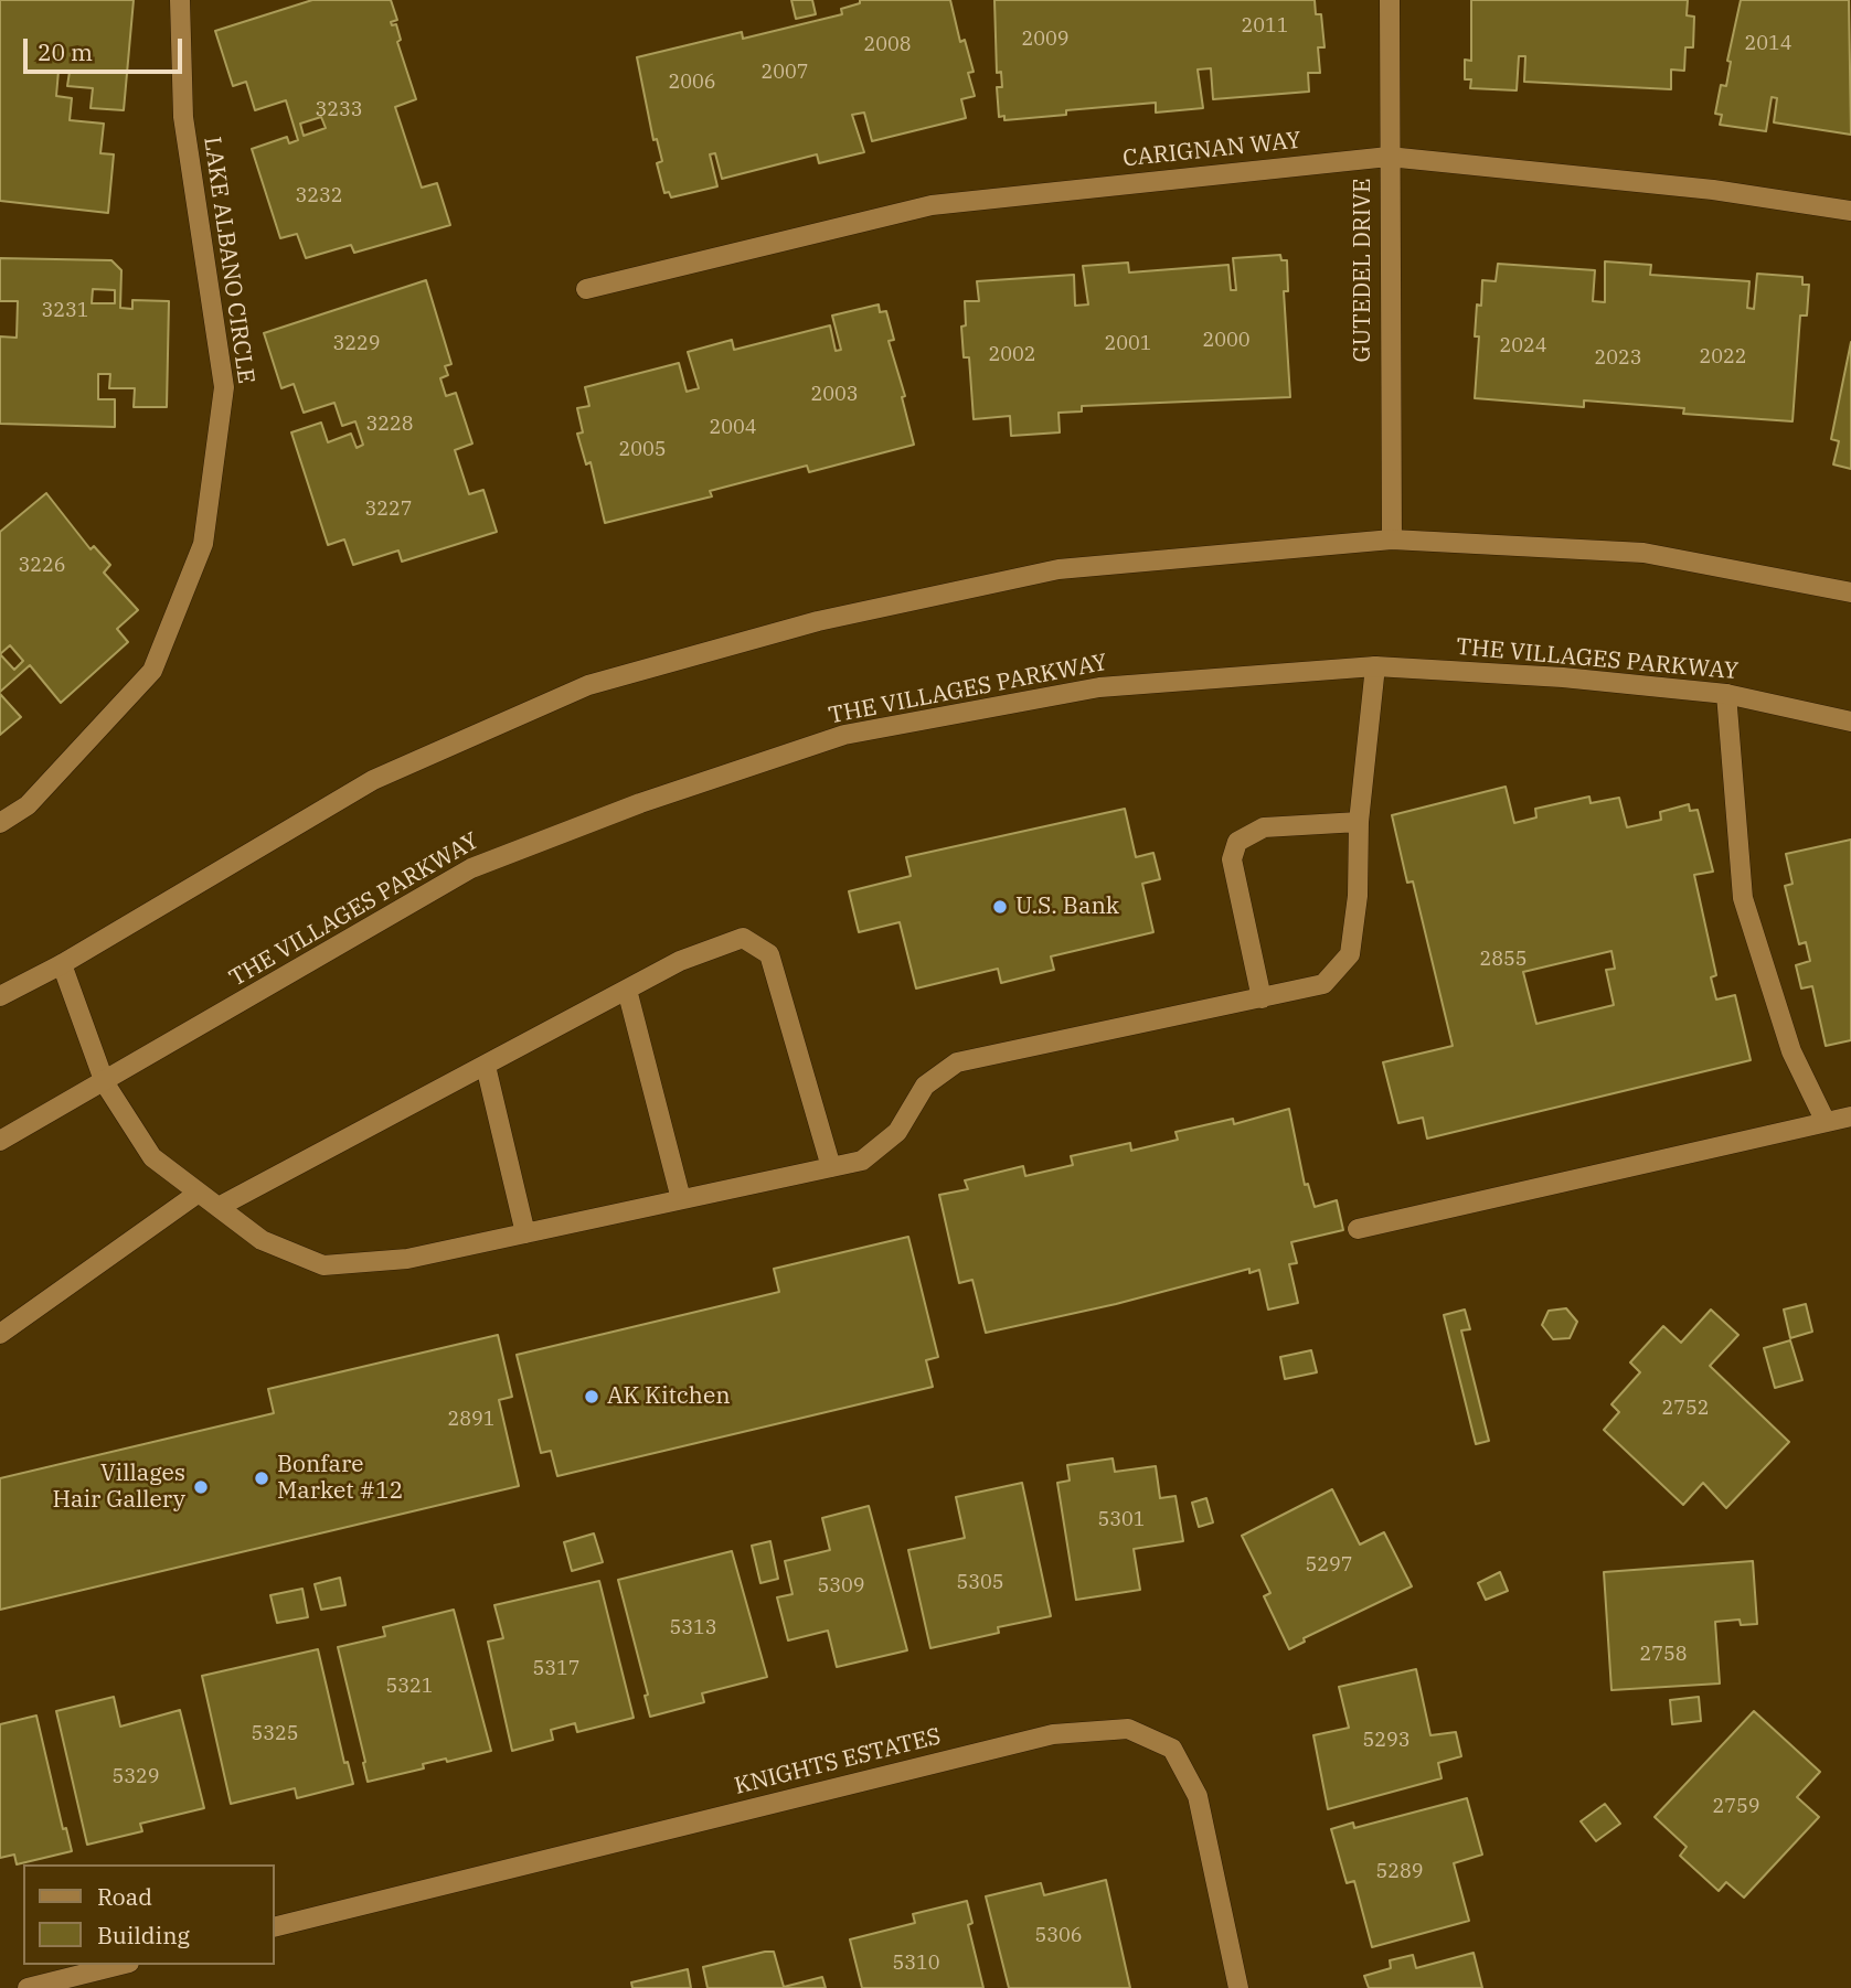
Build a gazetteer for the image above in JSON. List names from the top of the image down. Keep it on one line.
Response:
{"streets":{"street":["CARIGNAN WAY","LAKE ALBANO CIRCLE","GUTEDEL DRIVE","THE VILLAGES PARKWAY","KNIGHTS ESTATES"]},"crossings":[["CARIGNAN WAY","GUTEDEL DRIVE"]],"places":["U.S. Bank","AK Kitchen","Bonfare Market #12","Villages Hair Gallery"],"house_numbers":["2011","2009","2014","2008","2007","2006","3233","3232","3231","2000","3229","2001","2024","2002","2022","2023","2003","3228","2004","2005","3227","3226","2855","2752","2891","5301","5297","5305","5309","5313","2758","5317","5321","5325","5293","5329","2759","5289","5306","5310"],"legend":["Road","Building"],"scale_bar":"20 m"}
